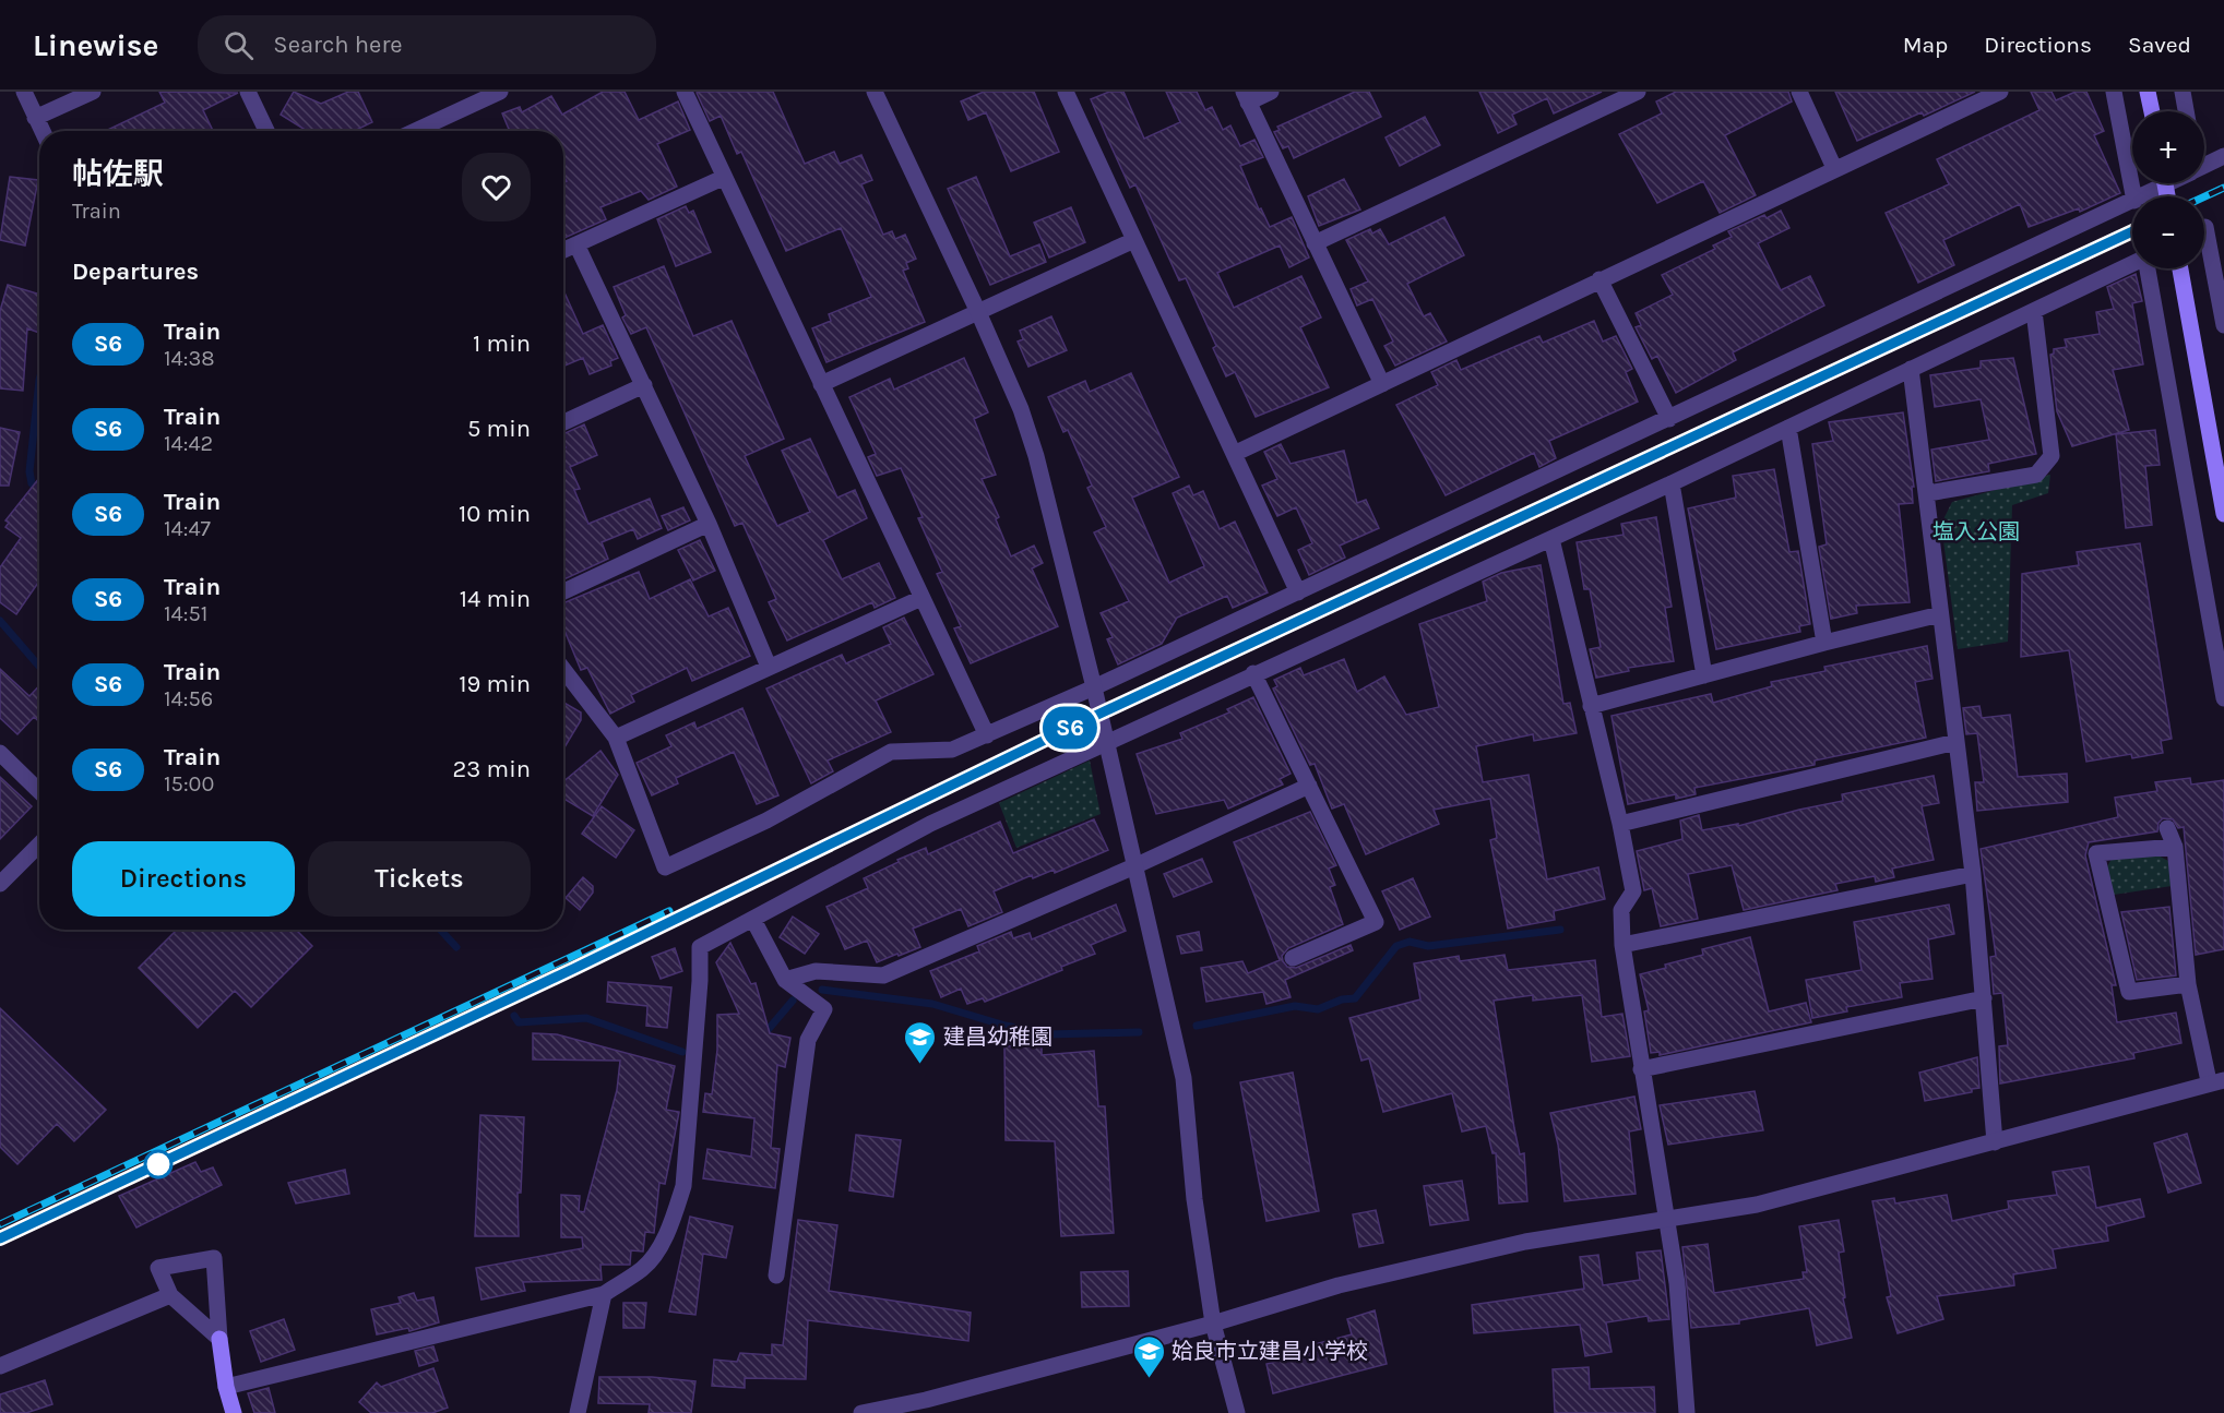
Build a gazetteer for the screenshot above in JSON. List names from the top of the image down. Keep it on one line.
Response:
{"parks":["塩入公園"],"places":{"school or university":["建昌幼稚園","姶良市立建昌小学校"]},"page":{"header":"Linewise","search":"Search here","nav":["Map","Directions","Saved"],"on_map":"S6","map_buttons":["+","−"],"heading":[["帖佐駅","Train"],"Departures"],"list":[{"mark":"S6","name":"Train","note":"14:38","value":"1 min"},{"mark":"S6","name":"Train","note":"14:42","value":"5 min"},{"mark":"S6","name":"Train","note":"14:47","value":"10 min"},{"mark":"S6","name":"Train","note":"14:51","value":"14 min"},{"mark":"S6","name":"Train","note":"14:56","value":"19 min"},{"mark":"S6","name":"Train","note":"15:00","value":"23 min"}],"buttons":["Directions","Tickets"]}}
